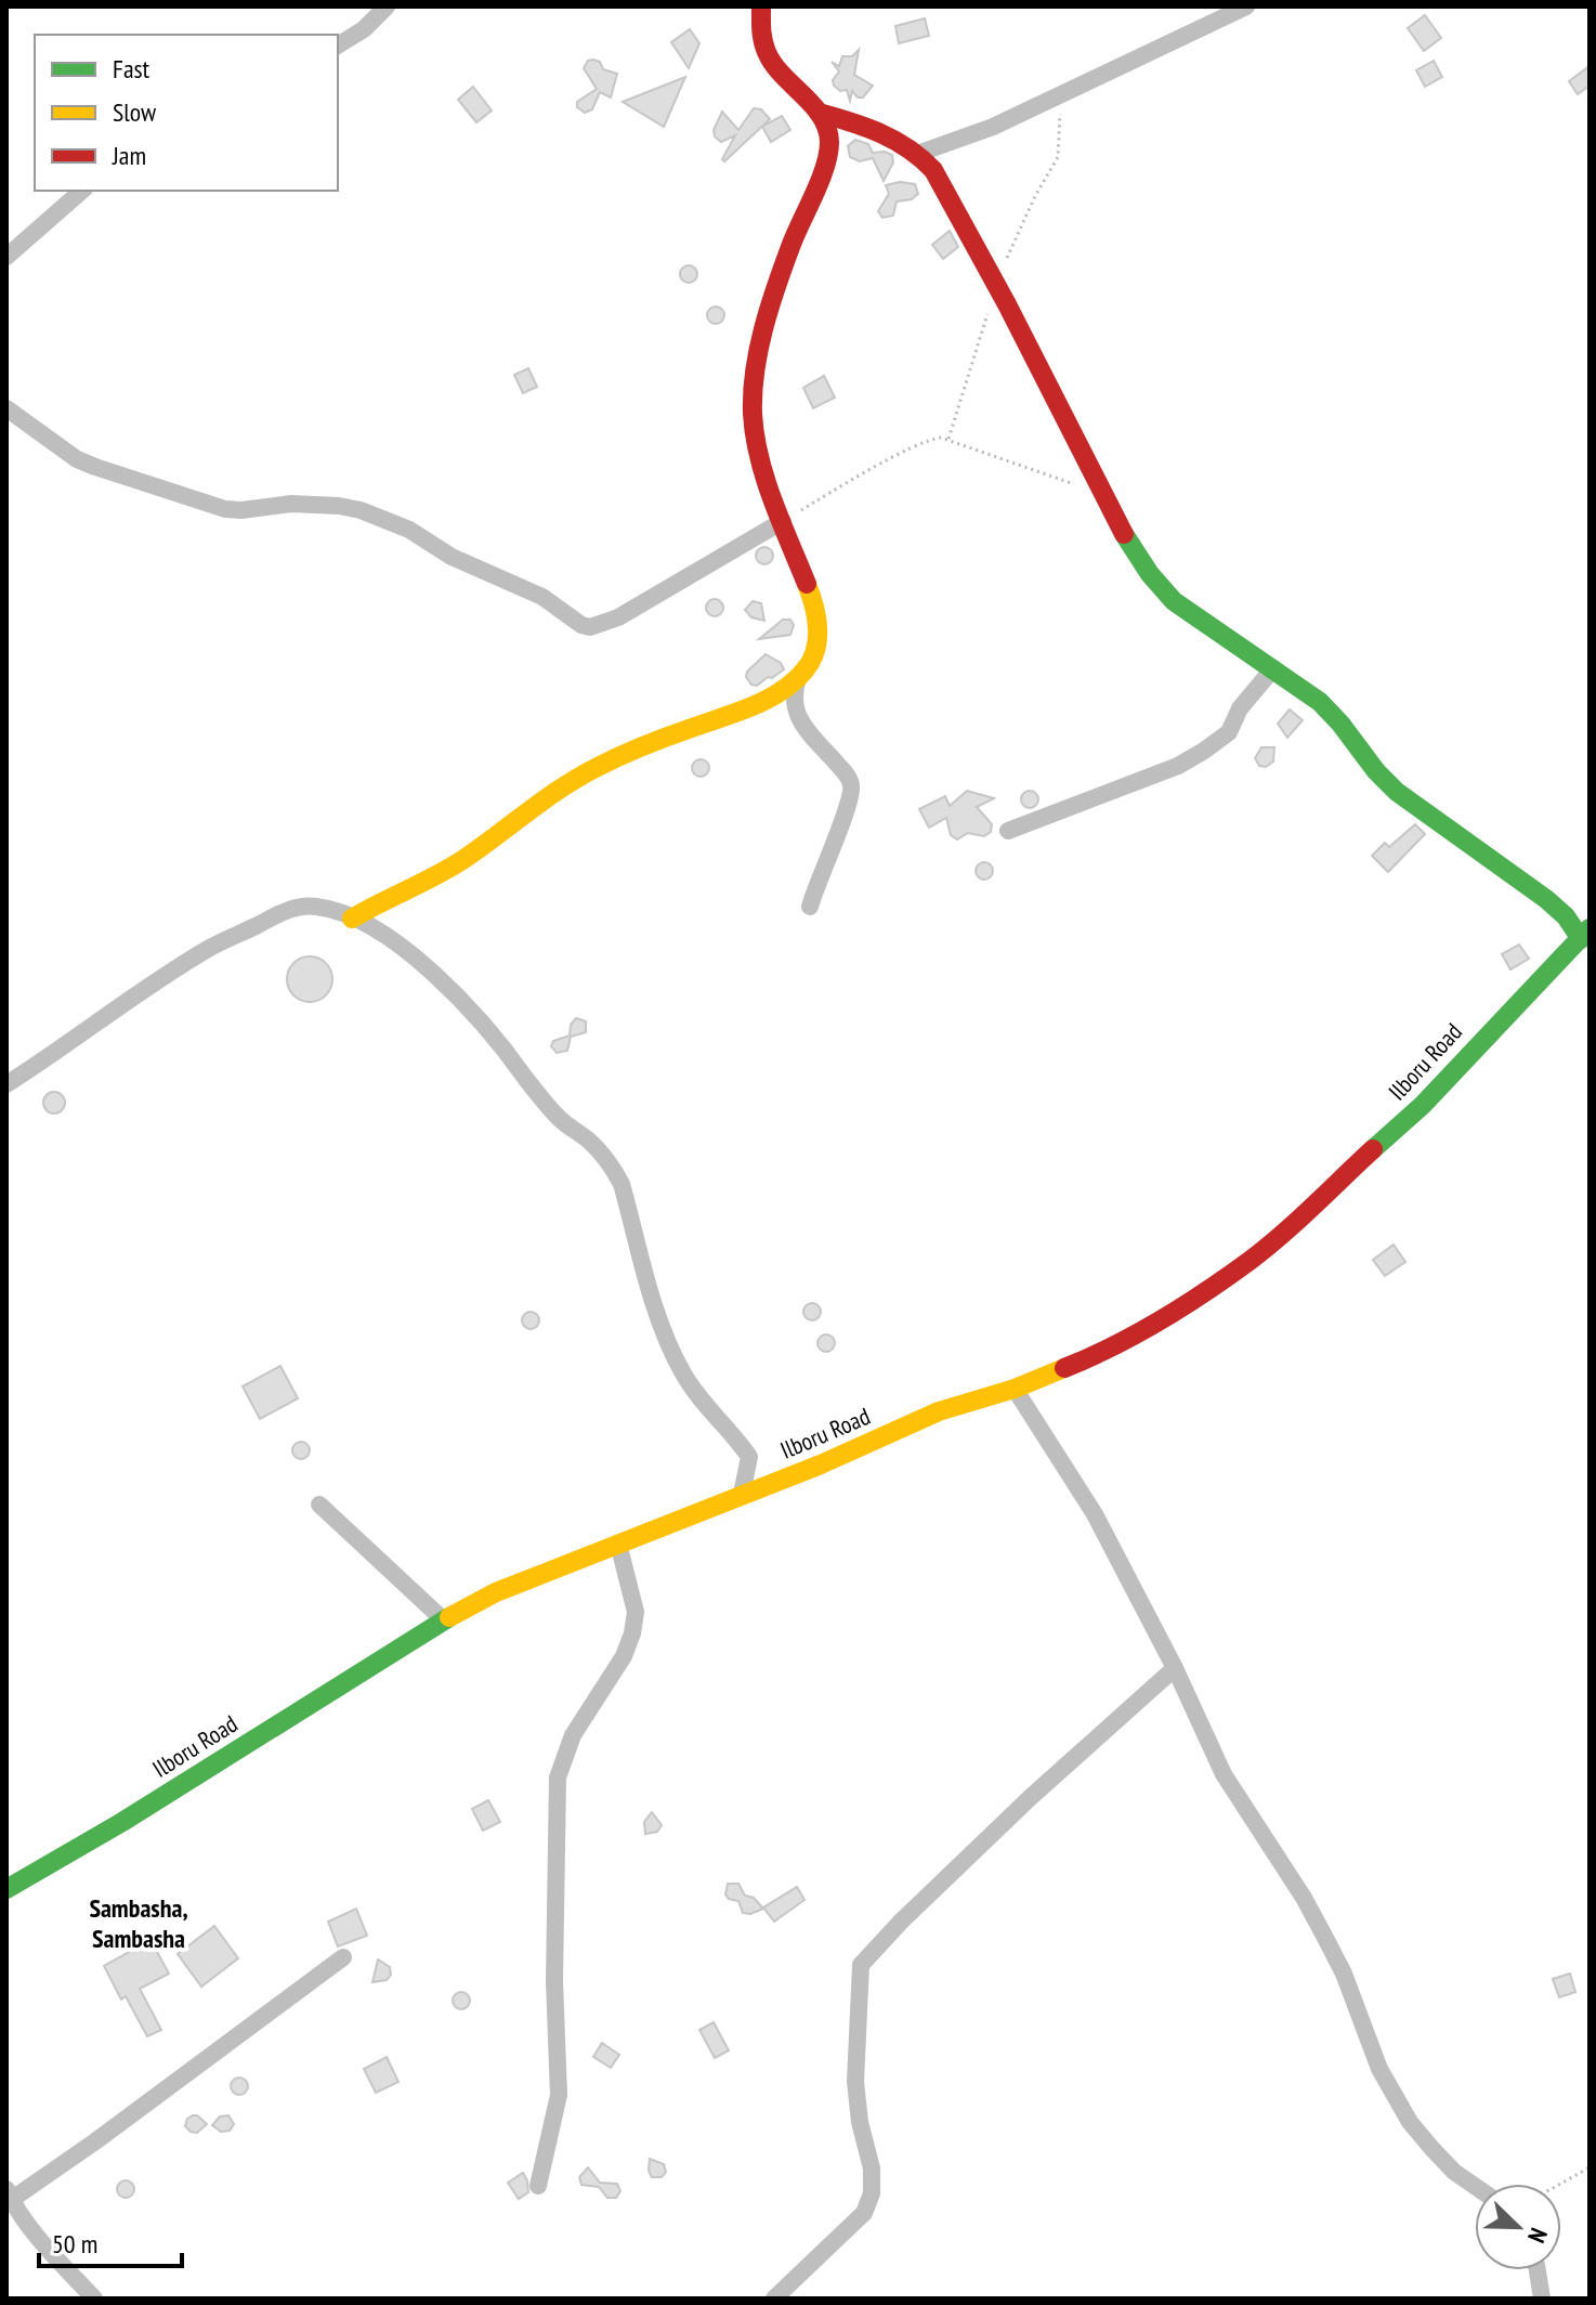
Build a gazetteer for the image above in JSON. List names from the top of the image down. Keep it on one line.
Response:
{"streets":{"street":["Ilboru Road"]},"districts":["Sambasha, Sambasha"],"legend":["Fast","Slow","Jam"],"scale_bar":"50 m","north":"bottom right"}
